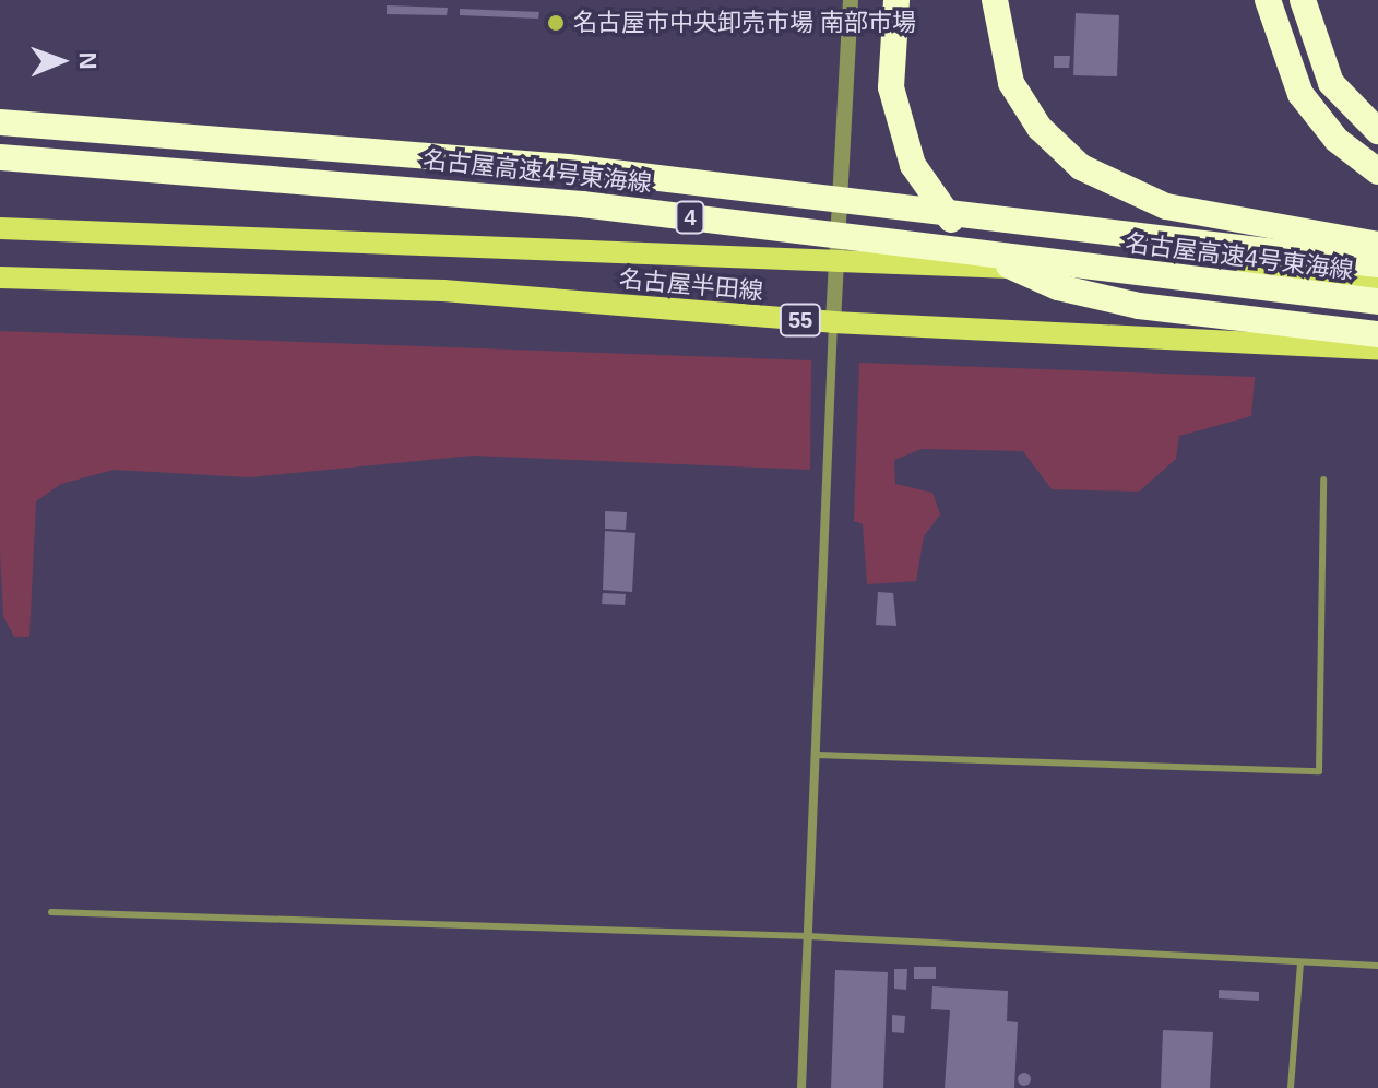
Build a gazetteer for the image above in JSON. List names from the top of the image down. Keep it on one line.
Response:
{"streets":{"highway":["名古屋高速4号東海線","4"],"main road":["名古屋半田線","55"]},"places":["名古屋市中央卸売市場 南部市場"],"north":"right"}
